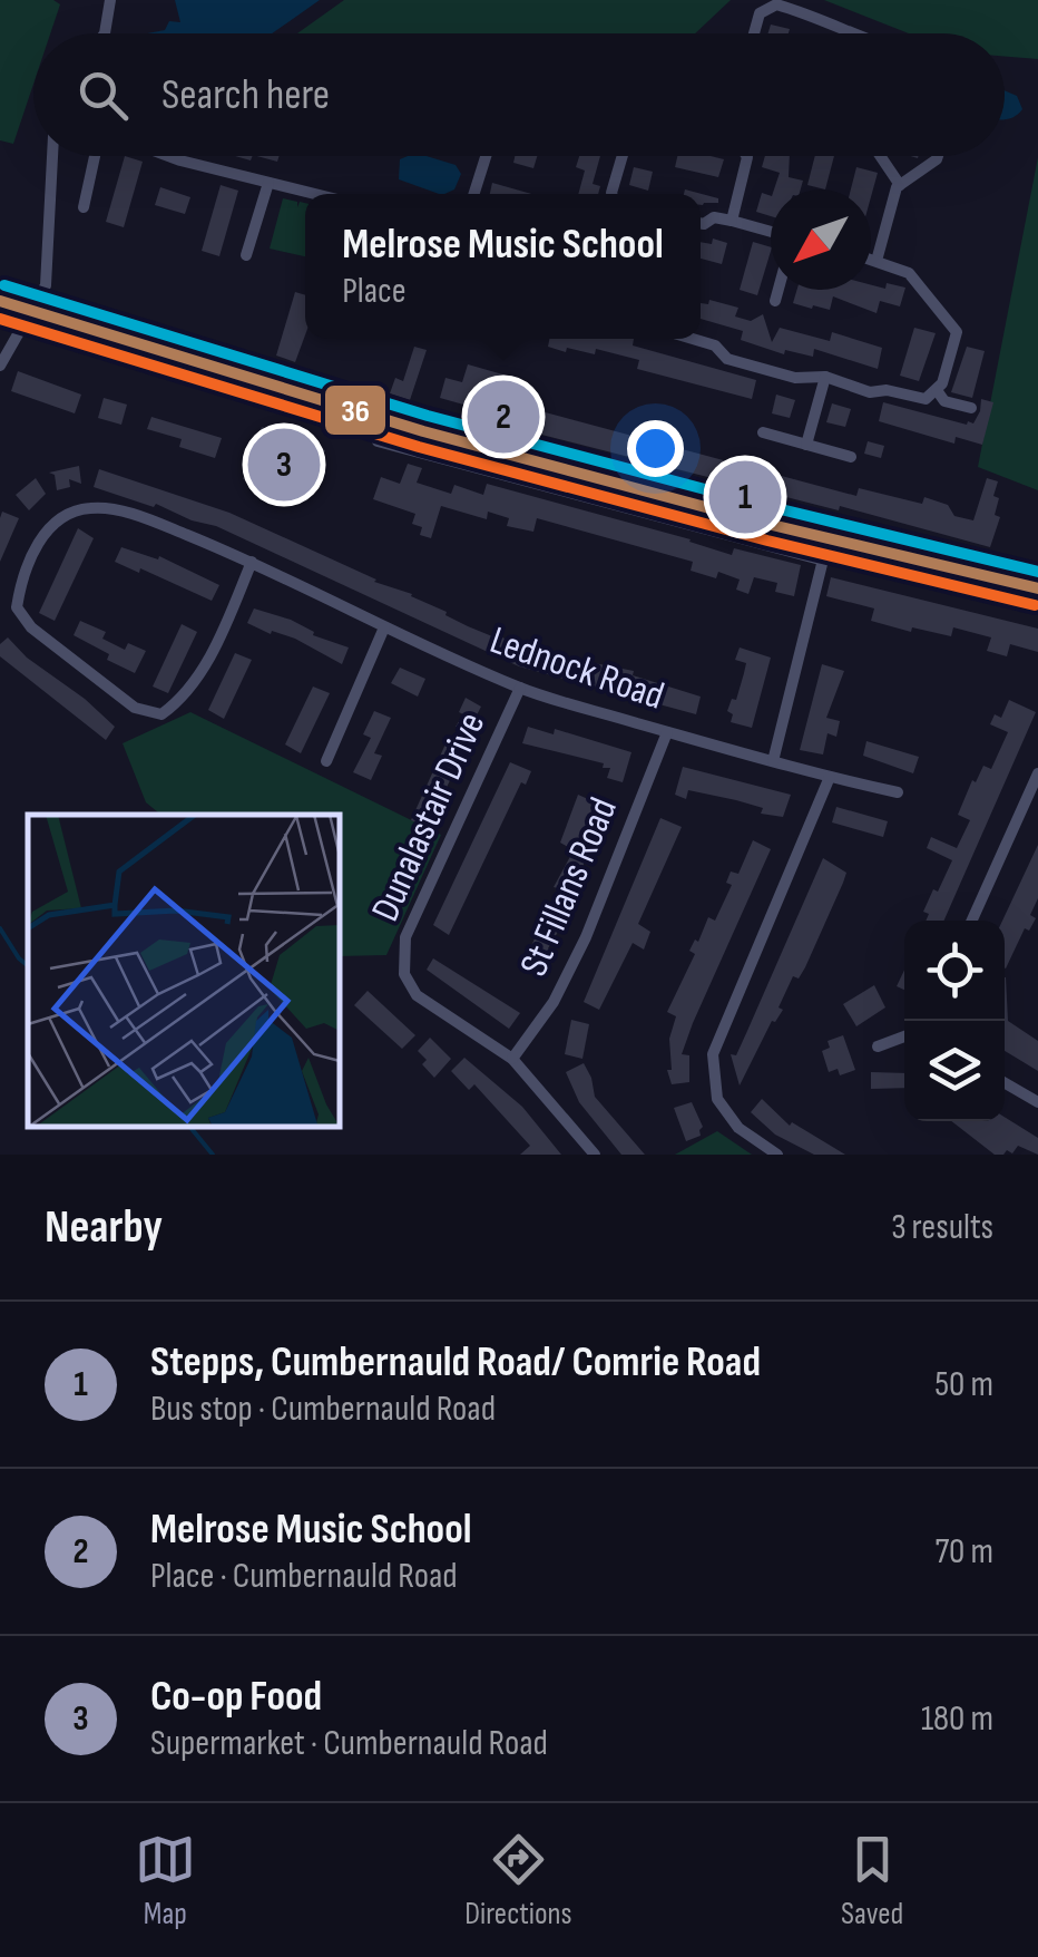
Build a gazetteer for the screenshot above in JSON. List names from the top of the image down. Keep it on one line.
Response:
{"streets":{"street":["Lednock Road","Dunalastair Drive","St Fillans Road"]},"crossings":[["Lednock Road","Dunalastair Drive"],["Lednock Road","St Fillans Road"],["Dunalastair Drive","St Fillans Road"]],"lines":["transit line 36"],"north":"bottom left","page":{"search":"Search here","popup":["Melrose Music School","Place"],"pins":["2","3","1"],"heading":["Nearby","3 results"],"list":[{"mark":"1","name":"Stepps, Cumbernauld Road/ Comrie Road","note":"Bus stop · Cumbernauld Road","value":"50 m"},{"mark":"2","name":"Melrose Music School","note":"Place · Cumbernauld Road","value":"70 m"},{"mark":"3","name":"Co-op Food","note":"Supermarket · Cumbernauld Road","value":"180 m"}],"nav":["Map","Directions","Saved"]}}
